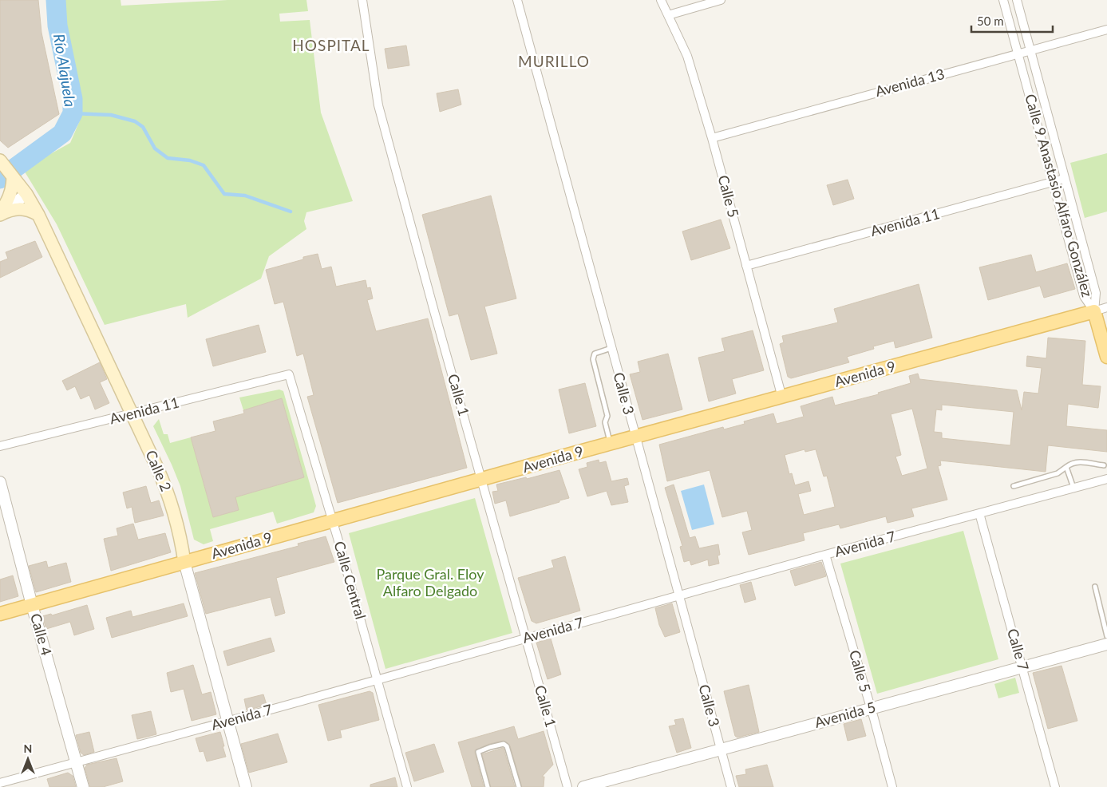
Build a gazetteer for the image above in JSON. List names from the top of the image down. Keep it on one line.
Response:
{"streets":{"main road":["Avenida 9","Calle 2"],"street":["Avenida 13","Calle 9 Anastasio Alfaro González","Calle 5","Avenida 11","Calle 3","Calle 1","Avenida 7","Calle Central","Calle 4","Calle 7","Avenida 5"]},"crossings":[["Avenida 13","Calle 9 Anastasio Alfaro González"],["Avenida 13","Calle 5"],["Calle 9 Anastasio Alfaro González","Avenida 11"],["Calle 9 Anastasio Alfaro González","Avenida 9"],["Calle 5","Avenida 11"],["Calle 5","Avenida 9"],["Calle 5","Avenida 7"],["Calle 5","Avenida 5"],["Avenida 11","Calle 2"],["Avenida 11","Calle Central"],["Avenida 9","Calle 3"],["Avenida 9","Calle 1"],["Avenida 9","Calle 2"],["Avenida 9","Calle Central"],["Avenida 9","Calle 4"],["Calle 3","Avenida 7"],["Calle 3","Avenida 5"],["Calle 1","Avenida 7"],["Calle 2","Avenida 7"],["Avenida 7","Calle Central"],["Avenida 7","Calle 4"],["Avenida 7","Calle 7"],["Calle 7","Avenida 5"]],"districts":["HOSPITAL","MURILLO"],"water":["Río Alajuela"],"parks":["Parque Gral. Eloy Alfaro Delgado"],"scale_bar":"50 m","north":"top"}
